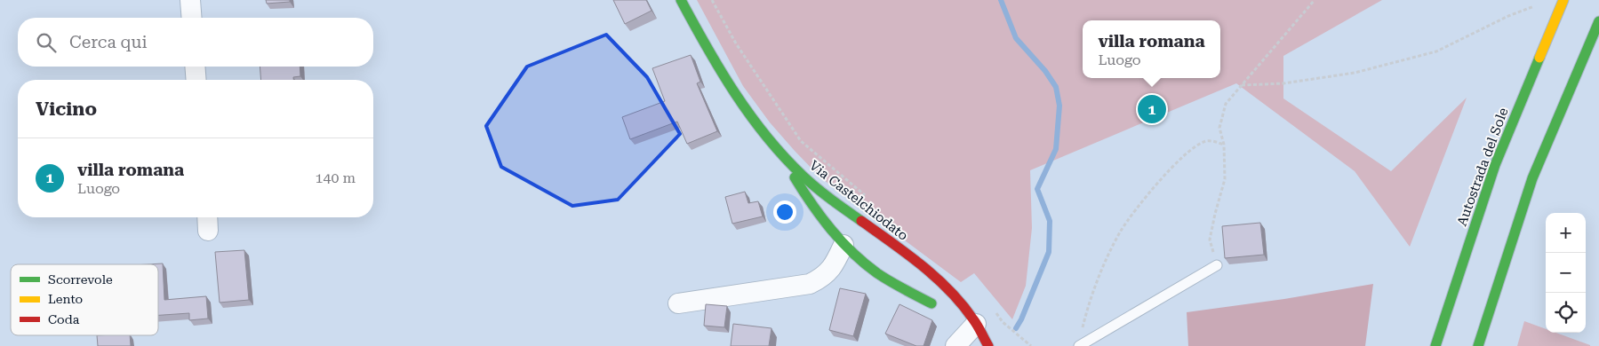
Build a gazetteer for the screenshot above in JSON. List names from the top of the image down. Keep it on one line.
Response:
{"streets":{"main road":["Autostrada del Sole","Via Castelchiodato"]},"legend":["Scorrevole","Lento","Coda"],"page":{"search":"Cerca qui","popup":["villa romana","Luogo"],"heading":"Vicino","pins":"1","list":[{"mark":"1","name":"villa romana","note":"Luogo","value":"140 m"}],"map_buttons":["+","−"]}}
